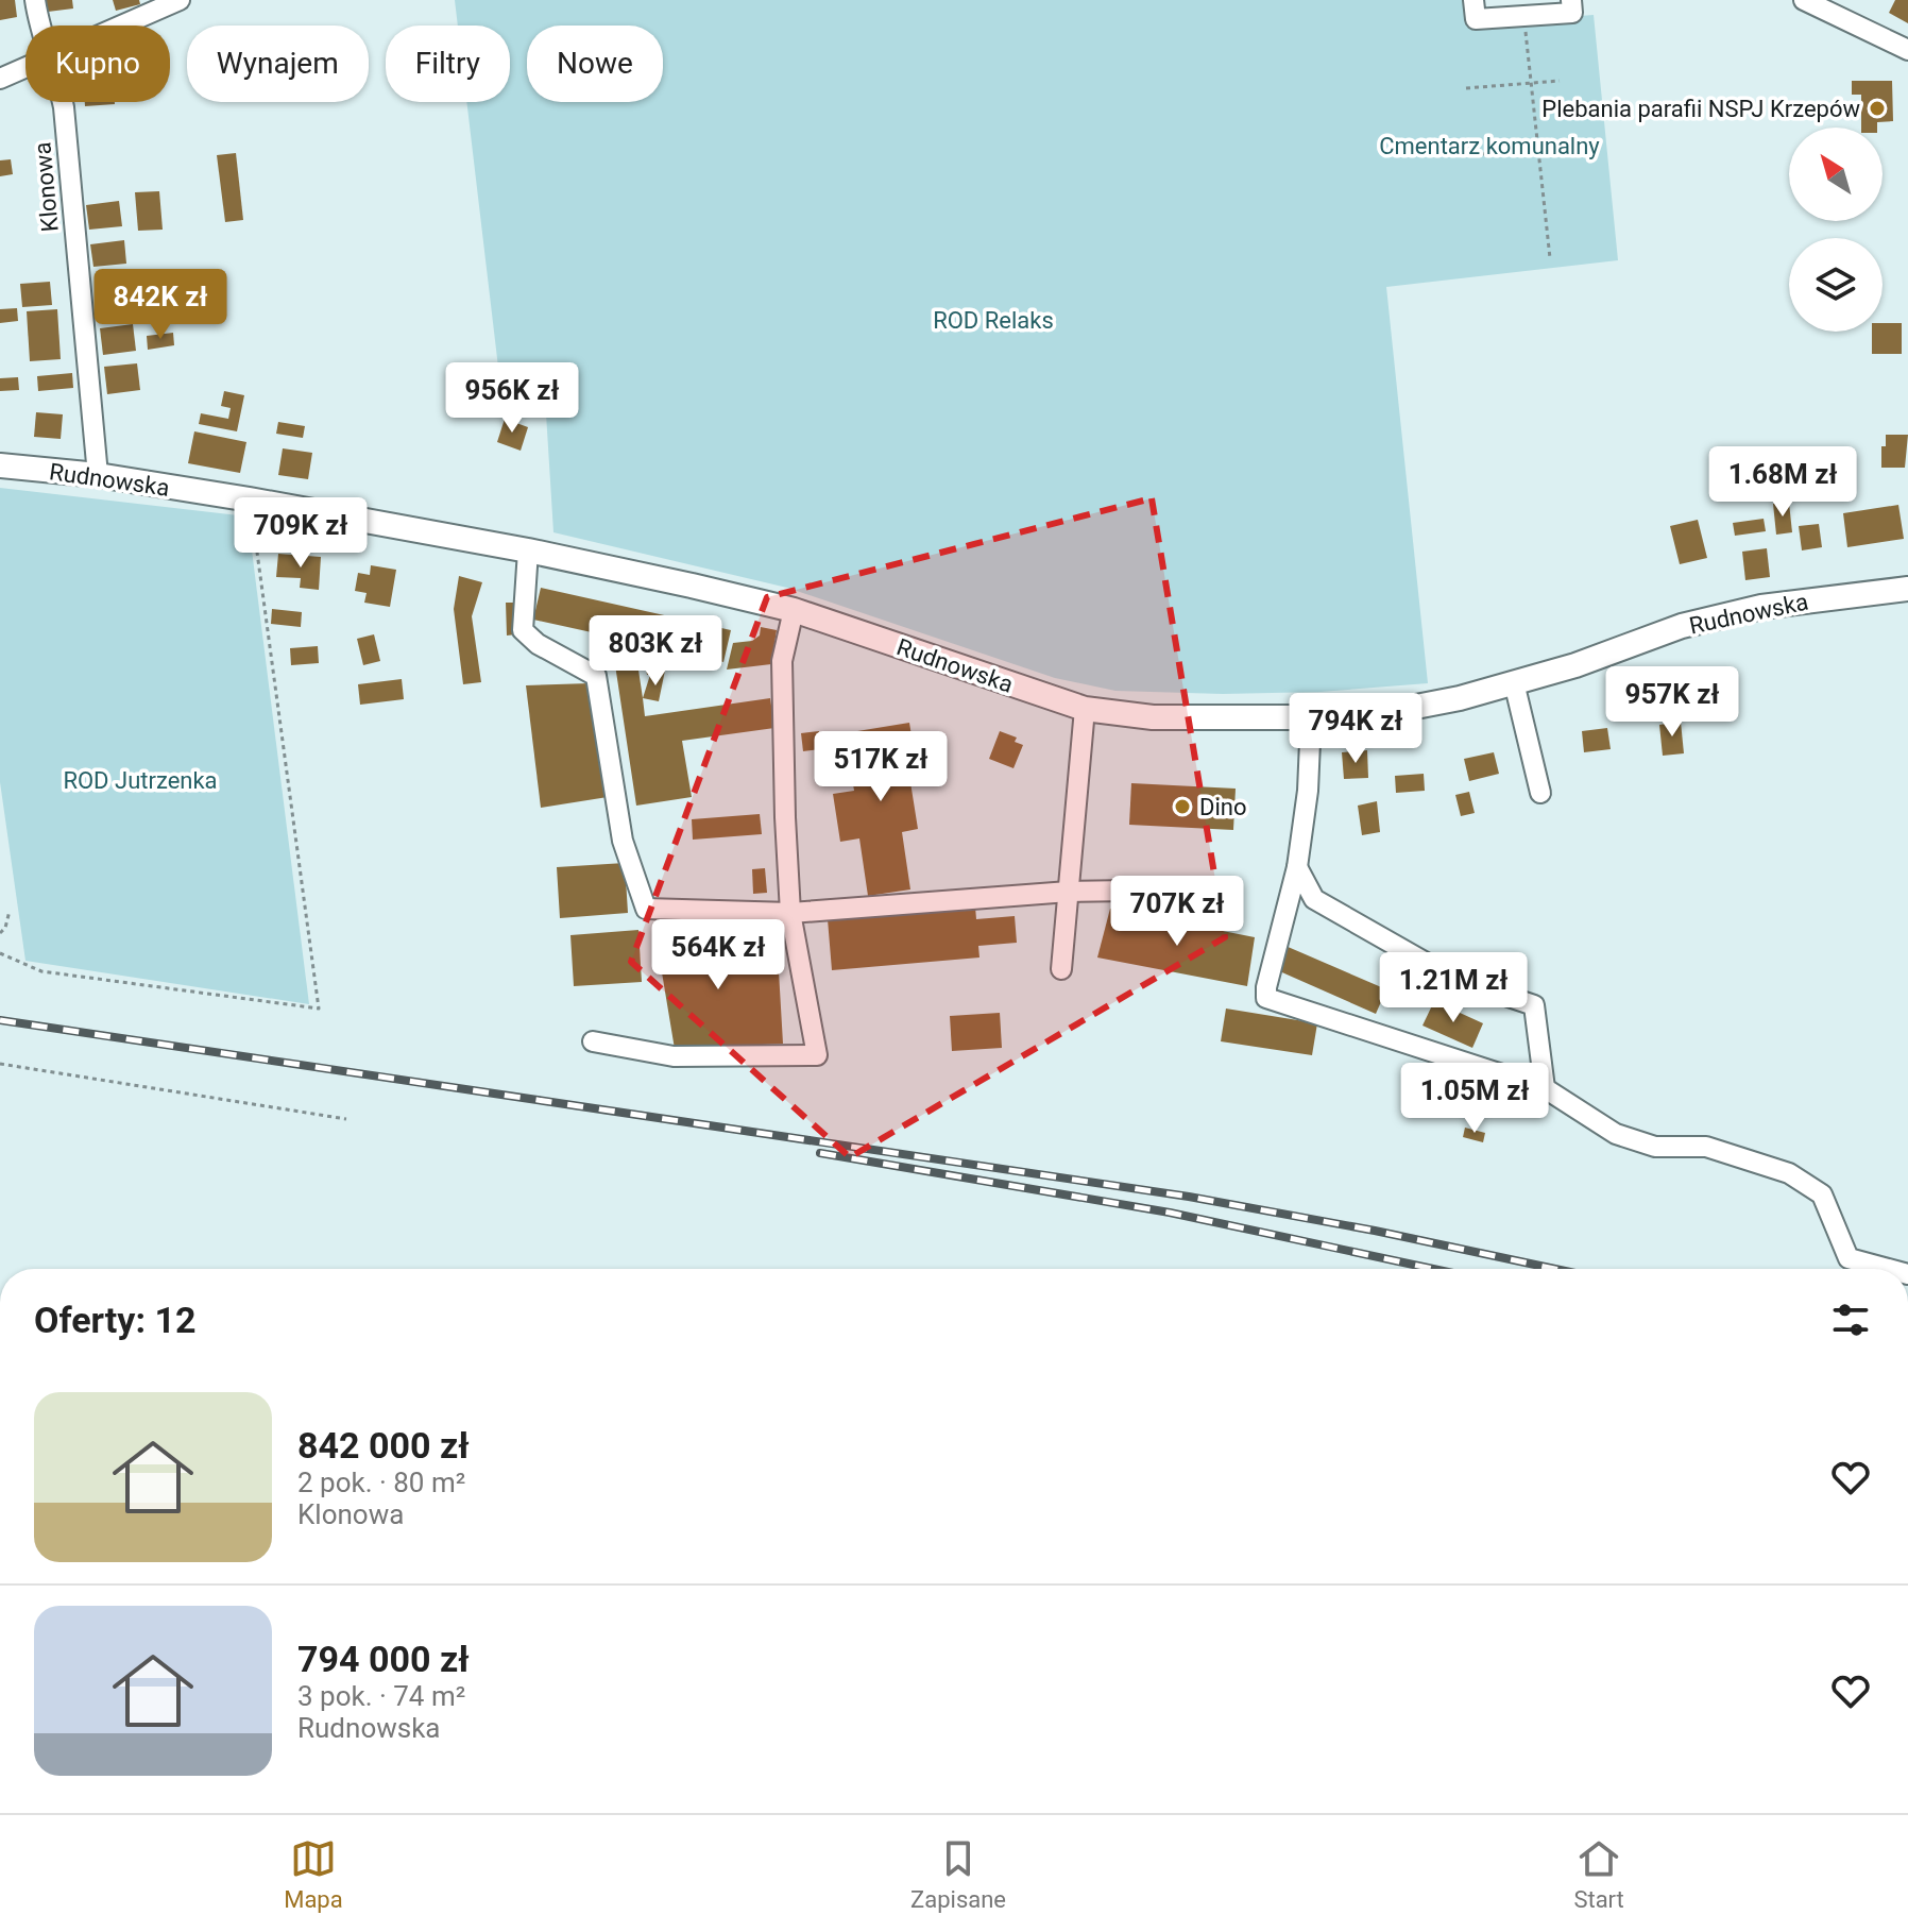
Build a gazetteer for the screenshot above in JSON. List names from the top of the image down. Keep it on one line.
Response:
{"streets":{"main road":["Rudnowska"],"street":["Klonowa"]},"crossings":[["Klonowa","Rudnowska"]],"parks":["Cmentarz komunalny","ROD Relaks","ROD Jutrzenka"],"places":["Plebania parafii NSPJ Krzepów","Dino"],"north":"top left","page":{"chip":["Kupno","Wynajem","Filtry","Nowe"],"price":["842K zł","956K zł","1.68M zł","709K zł","803K zł","957K zł","794K zł","517K zł","707K zł","564K zł","1.21M zł","1.05M zł"],"heading":"Oferty: 12","list":[{"name":"842 000 zł","note":"2 pok. · 80 m² · Klonowa"},{"name":"794 000 zł","note":"3 pok. · 74 m² · Rudnowska"}],"tabs":["Mapa","Zapisane","Start"]}}
